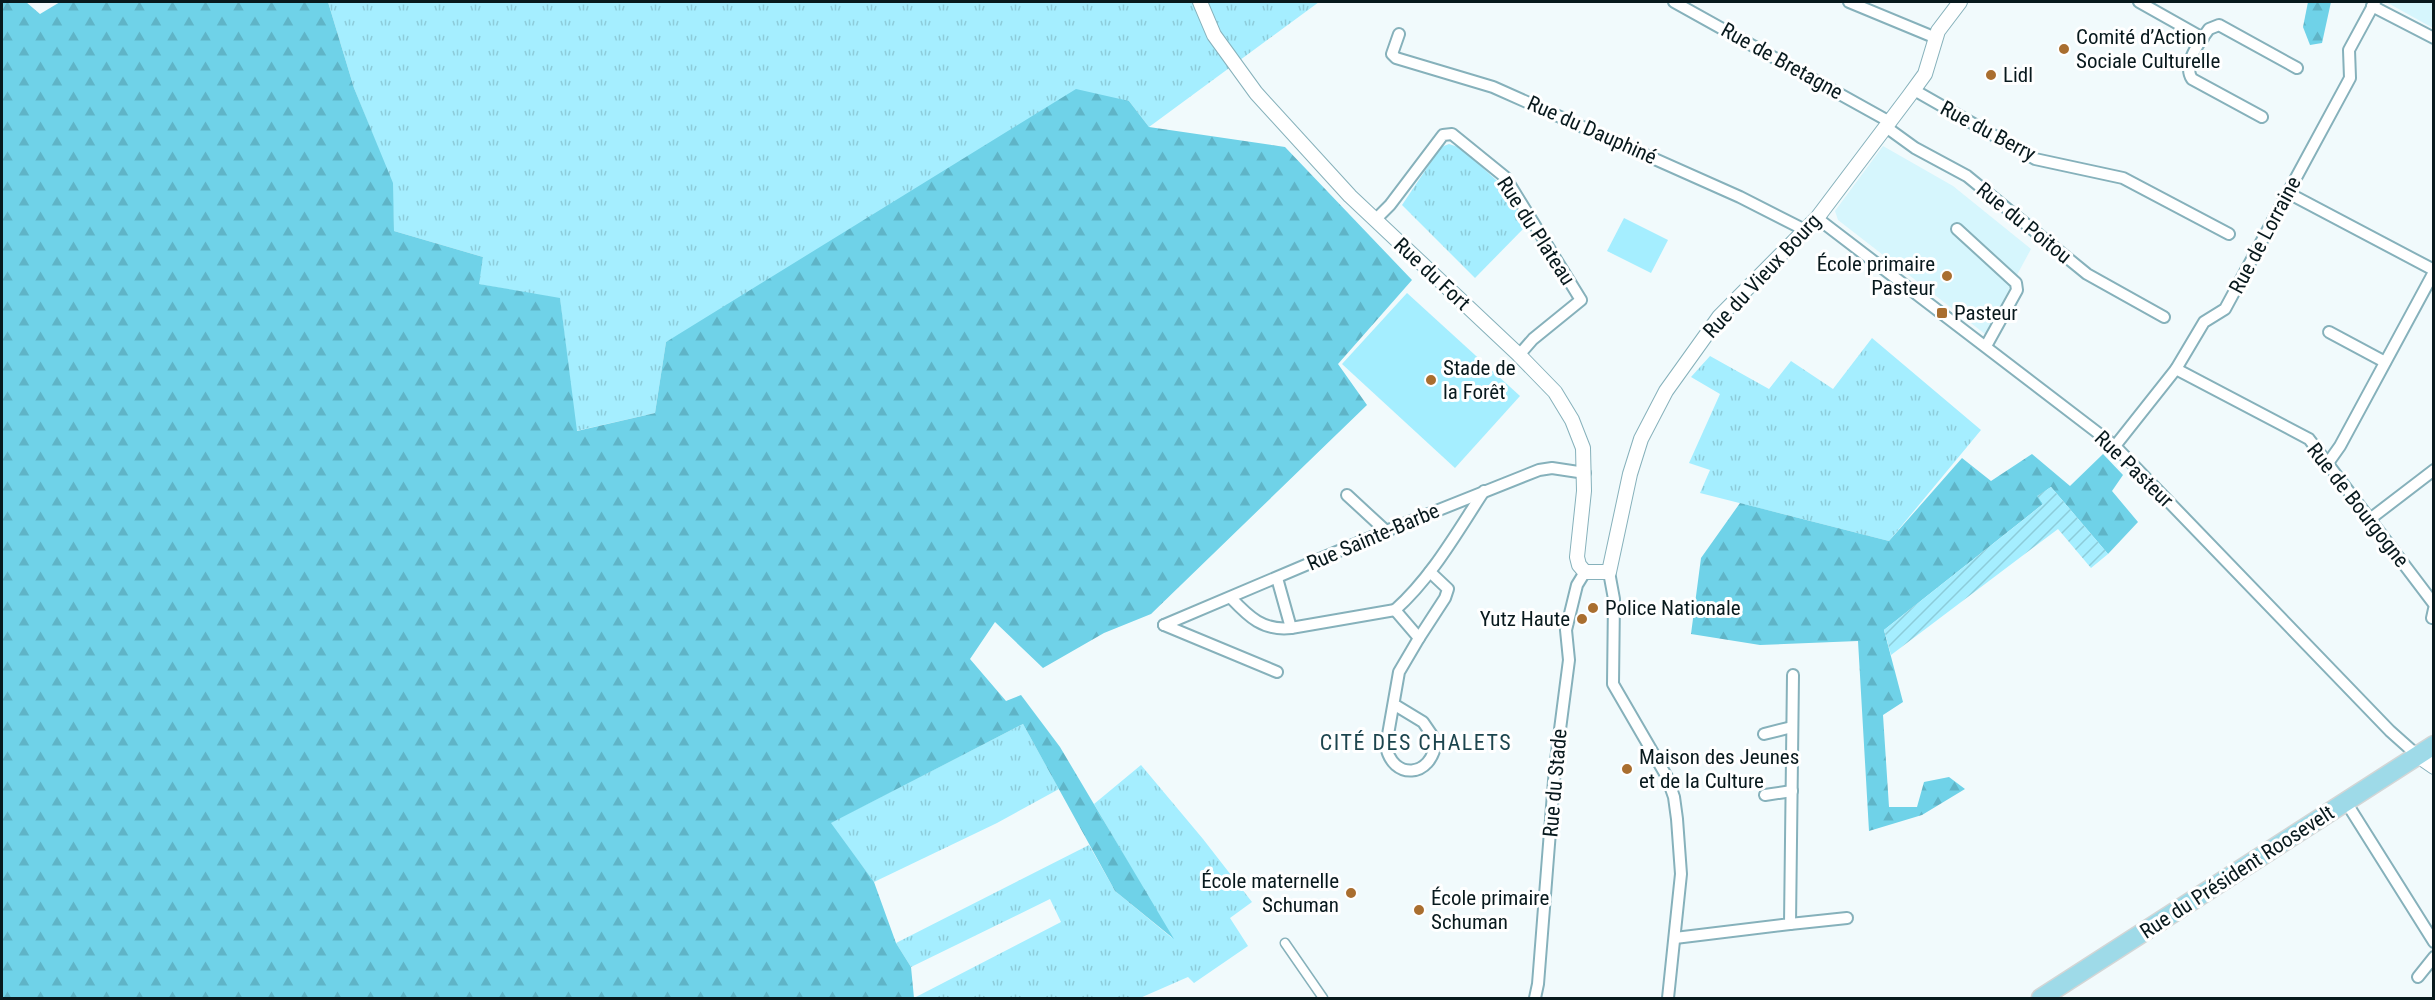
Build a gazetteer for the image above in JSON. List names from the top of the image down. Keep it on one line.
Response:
{"streets":{"main road":["Rue du Président Roosevelt"],"street":["Rue de Bretagne","Rue du Dauphiné","Rue du Berry","Rue du Poitou","Rue du Plateau","Rue de Lorraine","Rue du Fort","Rue du Vieux Bourg","Rue Pasteur","Rue de Bourgogne","Rue Sainte-Barbe","Rue du Stade"]},"crossings":[["Rue de Bretagne","Rue du Poitou"],["Rue de Bretagne","Rue du Vieux Bourg"],["Rue du Dauphiné","Rue du Vieux Bourg"],["Rue du Berry","Rue du Vieux Bourg"],["Rue du Poitou","Rue du Vieux Bourg"],["Rue du Plateau","Rue du Fort"],["Rue de Lorraine","Rue Pasteur"],["Rue de Lorraine","Rue de Bourgogne"],["Rue du Fort","Rue Sainte-Barbe"],["Rue du Fort","Rue du Stade"],["Rue du Vieux Bourg","Rue Pasteur"],["Rue Pasteur","Rue du Président Roosevelt"]],"districts":["CITÉ DES CHALETS"],"places":{"other":["Comité d’Action Sociale Culturelle","Lidl","École primaire Pasteur","Stade de la Forêt","Police Nationale","Yutz Haute","Maison des Jeunes et de la Culture","École maternelle Schuman","École primaire Schuman"],"transit":["Pasteur"]}}
